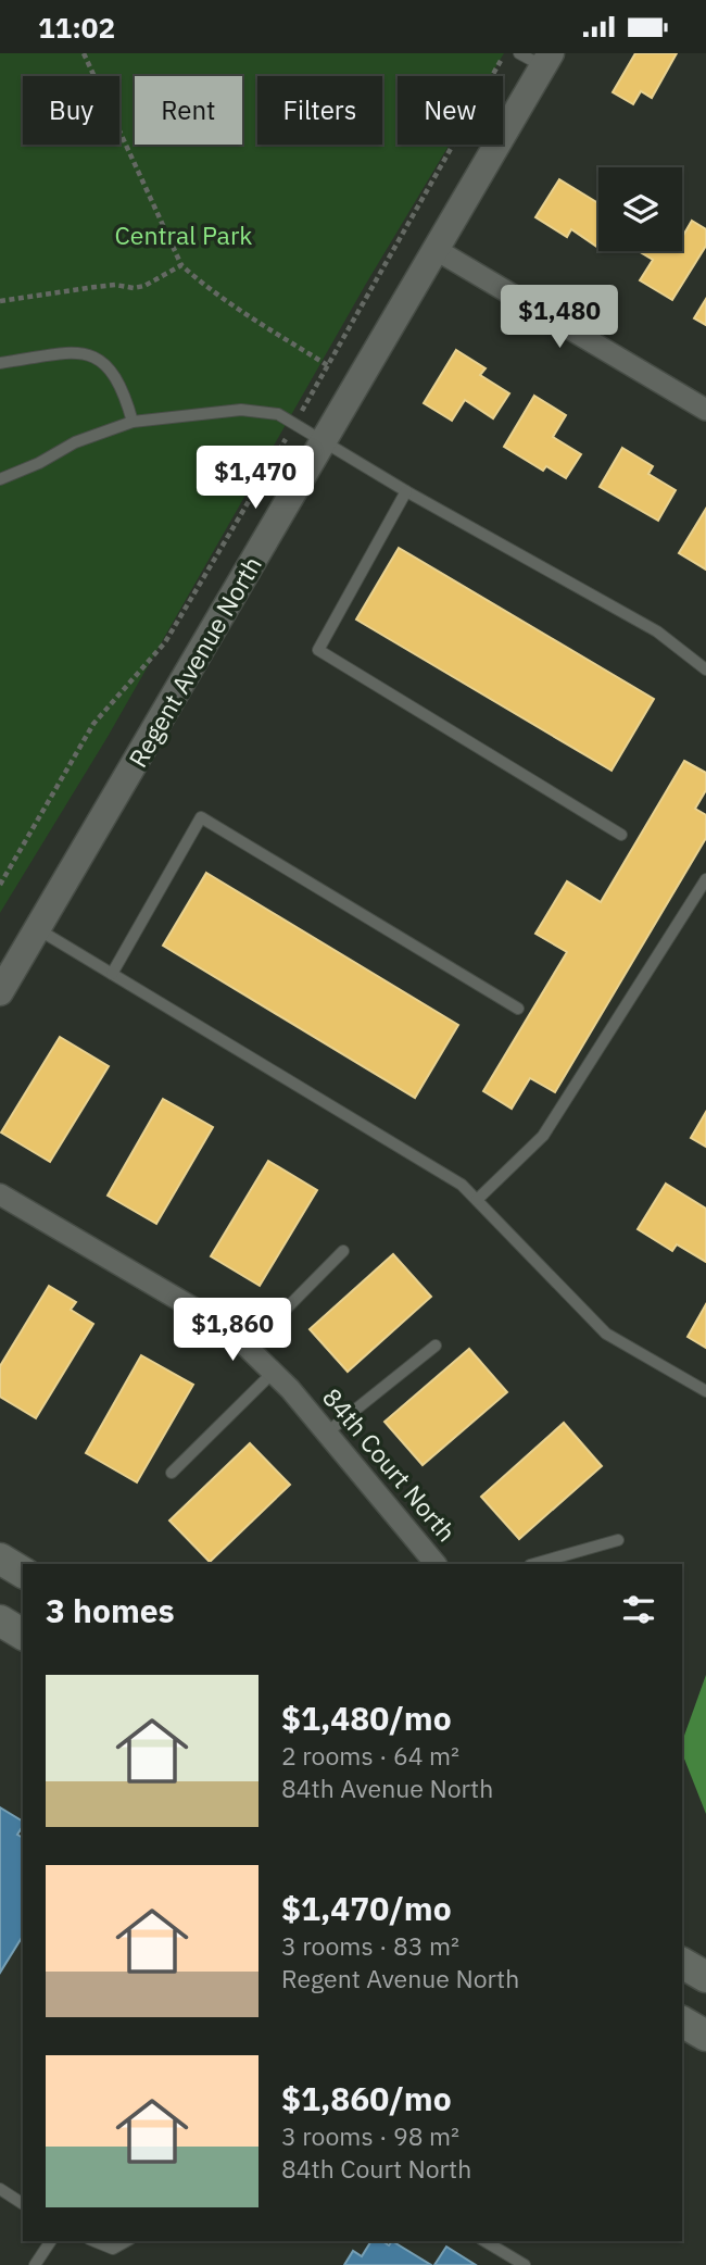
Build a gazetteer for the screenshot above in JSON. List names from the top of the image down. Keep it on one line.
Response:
{"streets":{"street":["Regent Avenue North","84th Court North"]},"parks":["Central Park"],"page":{"status":"11:02","chip":["Buy","Rent","Filters","New"],"price":["$1,480","$1,470","$1,860"],"heading":"3 homes","list":[{"name":"$1,480/mo","note":"2 rooms · 64 m² · 84th Avenue North"},{"name":"$1,470/mo","note":"3 rooms · 83 m² · Regent Avenue North"},{"name":"$1,860/mo","note":"3 rooms · 98 m² · 84th Court North"}]}}
